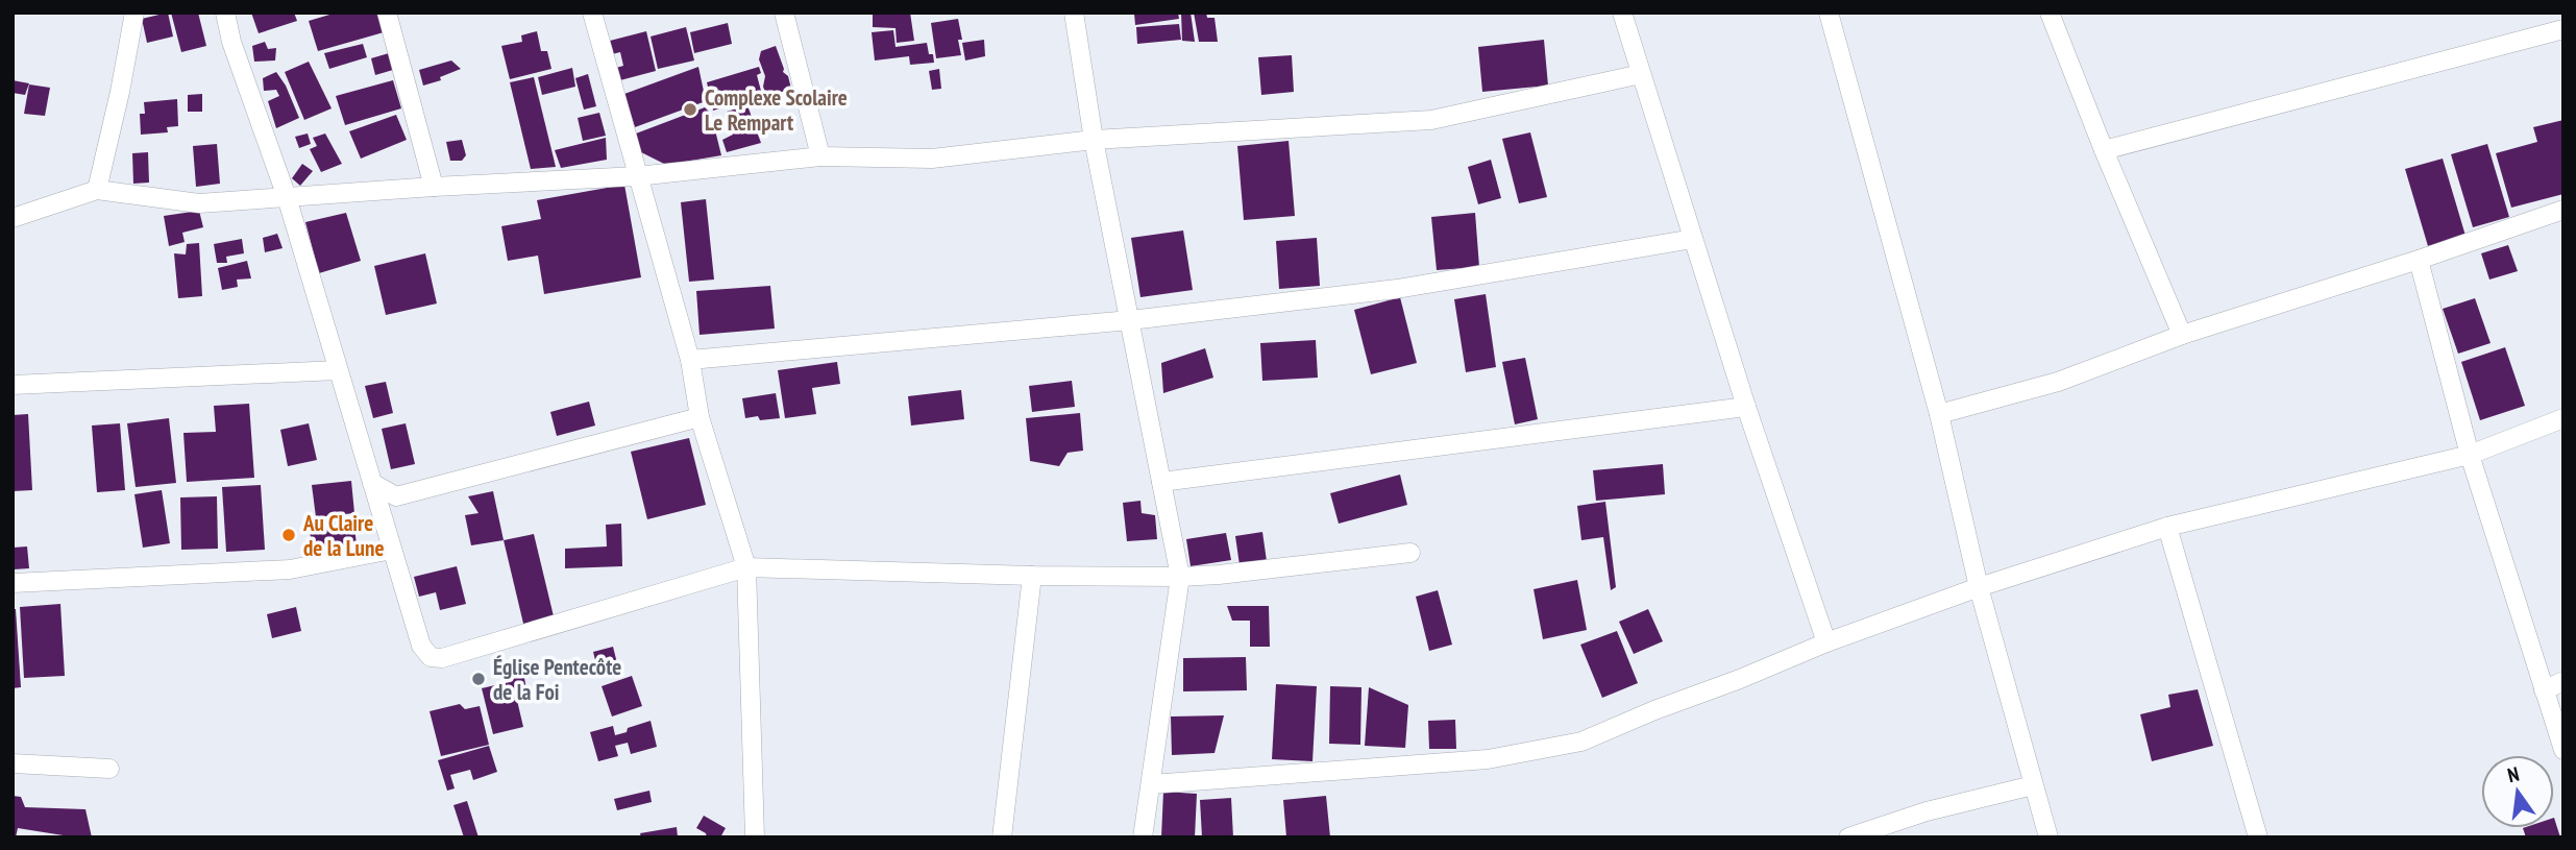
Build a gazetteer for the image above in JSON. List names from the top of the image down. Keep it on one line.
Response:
{"places":["Complexe Scolaire Le Rempart","Au Claire de la Lune","Église Pentecôte de la Foi"],"north":"top"}
